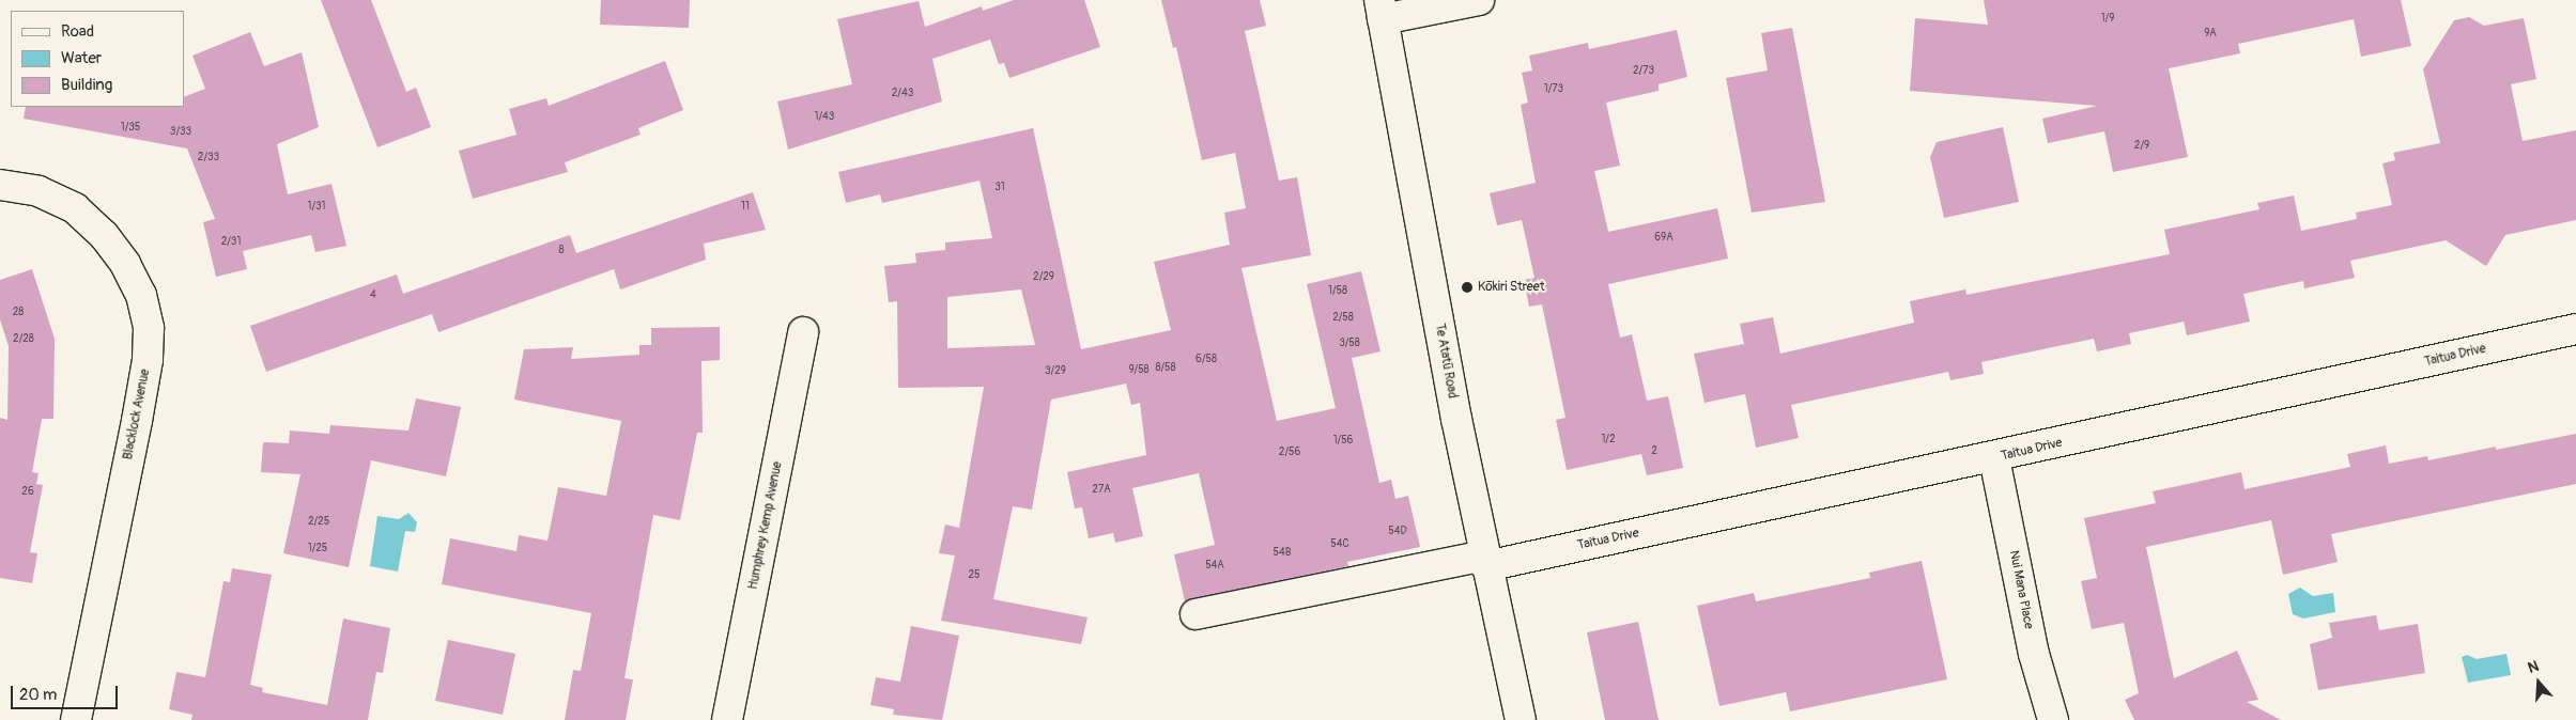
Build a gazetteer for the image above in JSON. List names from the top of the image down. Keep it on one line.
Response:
{"streets":{"street":["Taitua Drive","Te Atatū Road","Blacklock Avenue","Humphrey Kemp Avenue","Nui Mana Place"]},"crossings":[["Taitua Drive","Te Atatū Road"],["Taitua Drive","Nui Mana Place"]],"places":["Kōkiri Street"],"house_numbers":["1/9","9A","2/73","1/73","2/43","1/43","1/35","3/33","2/9","2/33","31","1/31","11","69A","2/31","8","2/29","1/58","4","28","2/58","2/28","3/58","6/58","8/58","9/58","3/29","1/2","1/56","2","2/56","27A","26","2/25","54D","54C","1/25","54B","54A","25"],"legend":["Road","Water","Building"],"scale_bar":"20 m","north":"top"}
